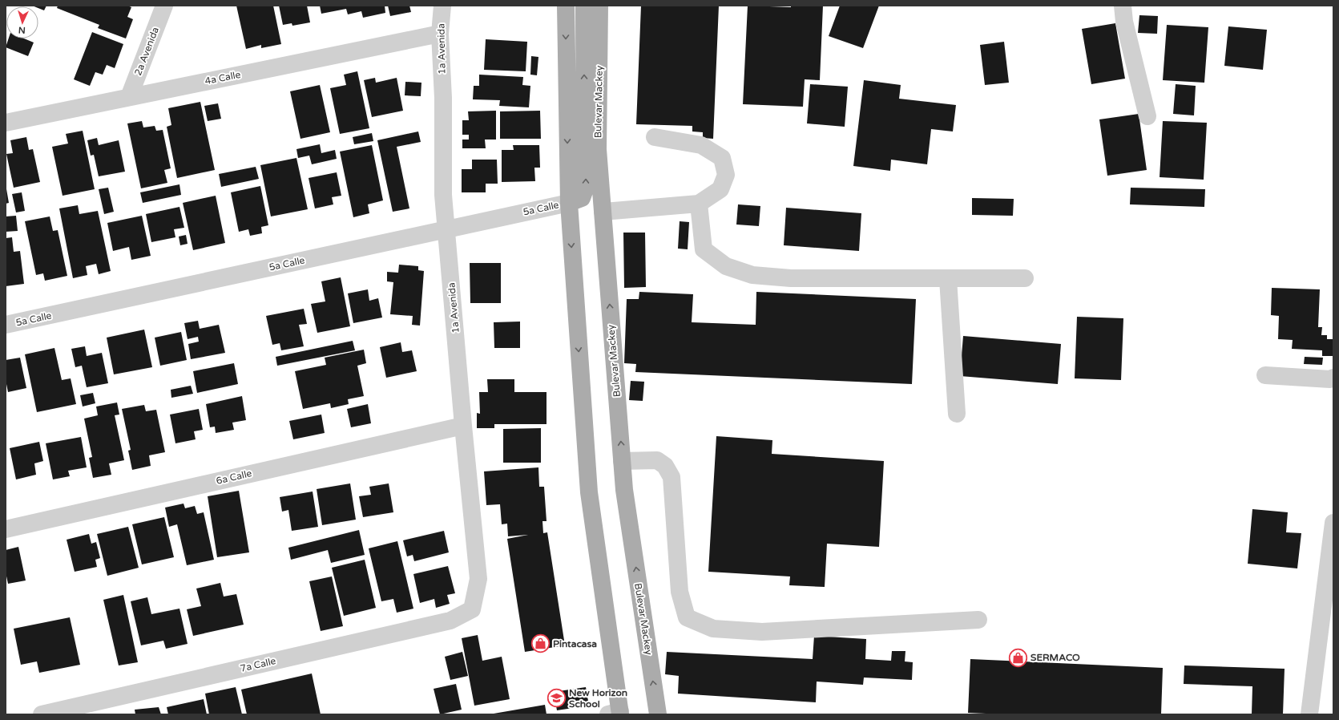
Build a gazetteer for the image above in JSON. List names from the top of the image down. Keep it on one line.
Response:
{"streets":{"main road":["Bulevar Mackey"],"street":["1a Avenida","2a Avenida","4a Calle","5a Calle","6a Calle","7a Calle"]},"crossings":[["1a Avenida","4a Calle"],["1a Avenida","5a Calle"],["1a Avenida","6a Calle"],["1a Avenida","7a Calle"],["2a Avenida","4a Calle"]],"places":{"shop":["Pintacasa","SERMACO"],"school or university":["New Horizon School"]},"north":"bottom"}
